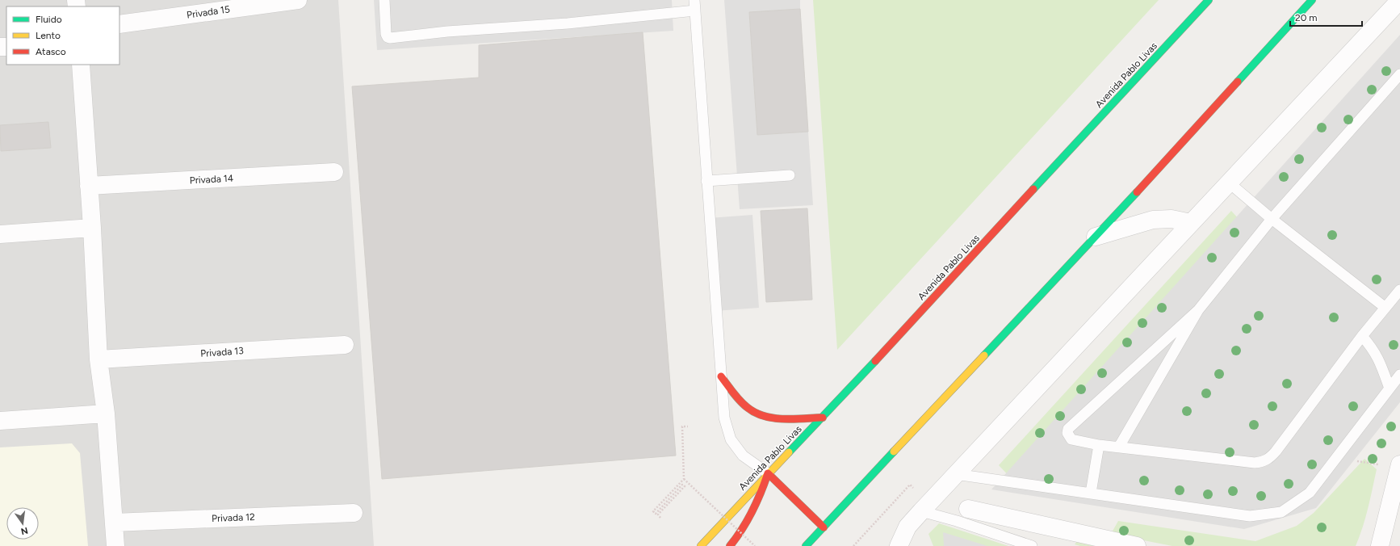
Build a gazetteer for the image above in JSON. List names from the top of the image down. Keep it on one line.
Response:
{"streets":{"main road":["Avenida Pablo Livas"],"street":["Privada 15","Privada 14","Privada 13","Privada 12"]},"legend":["Fluido","Lento","Atasco"],"scale_bar":"20 m","north":"bottom"}
